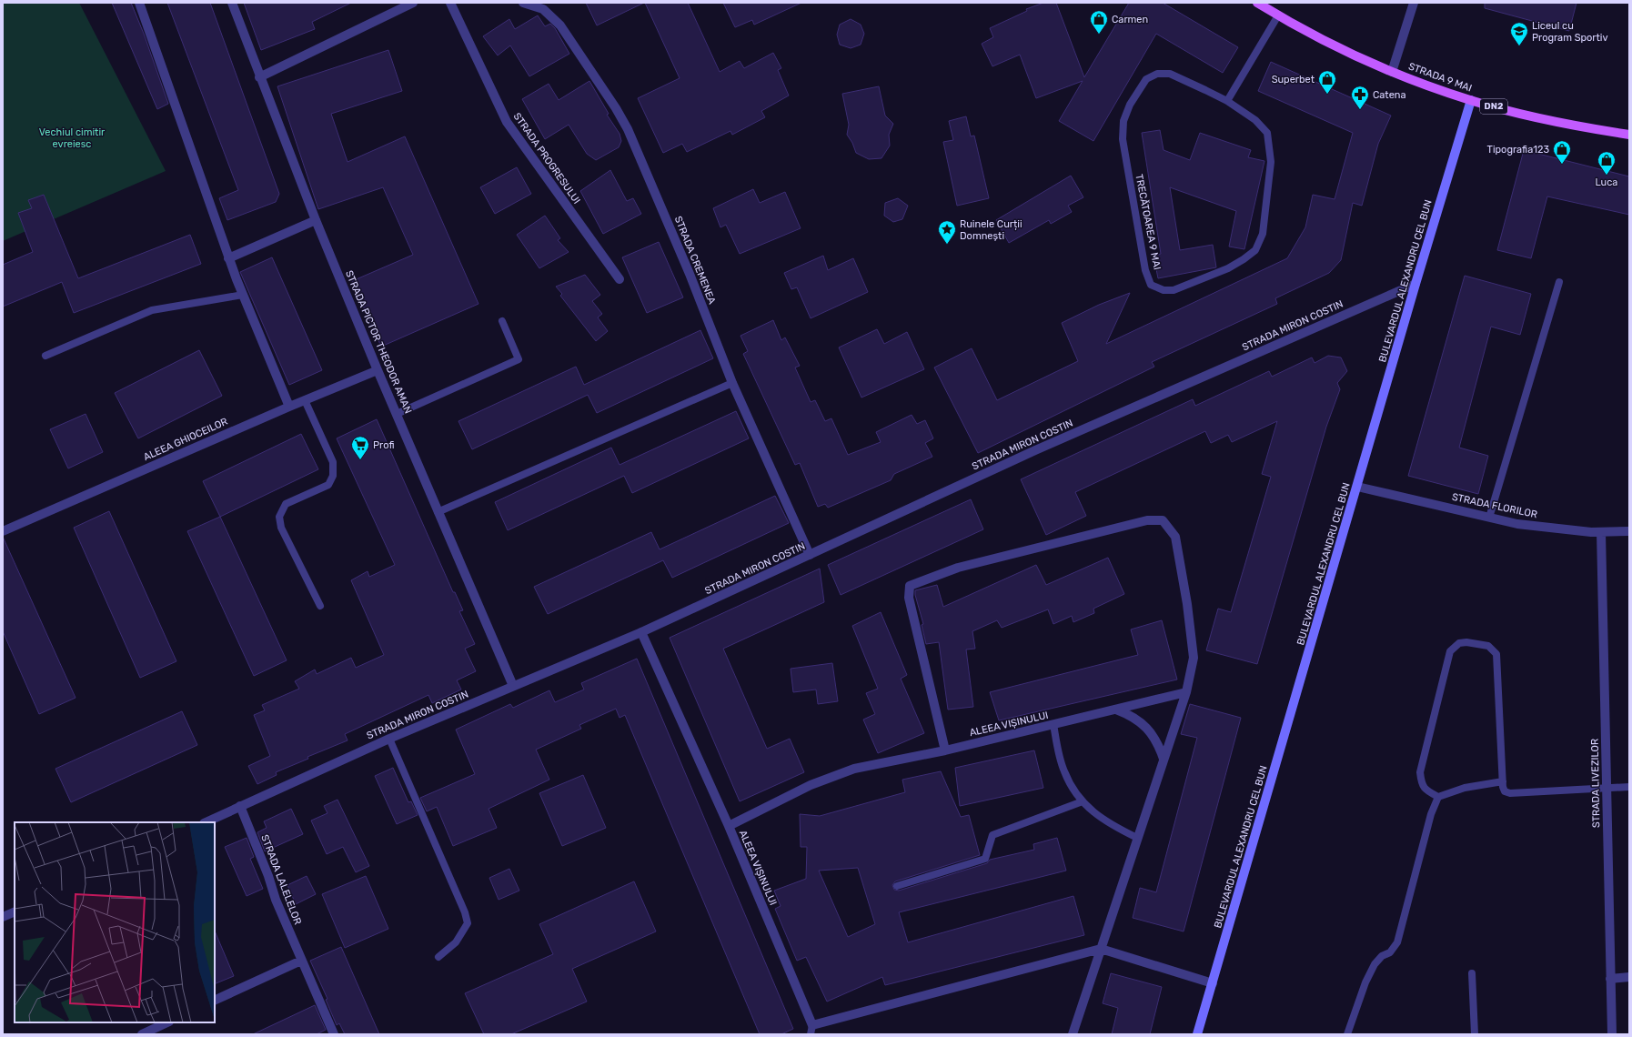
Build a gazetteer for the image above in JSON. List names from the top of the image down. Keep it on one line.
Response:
{"streets":{"main road":["STRADA 9 MAI","DN2","BULEVARDUL ALEXANDRU CEL BUN"],"street":["STRADA PROGRESULUI","STRADA CREMENEA","STRADA MIRON COSTIN","STRADA PICTOR THEODOR AMAN","ALEEA GHIOCEILOR","STRADA FLORILOR","ALEEA VIȘINULUI","STRADA LIVEZILOR","STRADA LALELELOR"],"lane":["TRECĂTOAREA 9 MAI"]},"crossings":[["STRADA 9 MAI","BULEVARDUL ALEXANDRU CEL BUN"],["STRADA CREMENEA","STRADA MIRON COSTIN"],["BULEVARDUL ALEXANDRU CEL BUN","STRADA MIRON COSTIN"],["BULEVARDUL ALEXANDRU CEL BUN","STRADA FLORILOR"],["STRADA MIRON COSTIN","STRADA PICTOR THEODOR AMAN"],["STRADA MIRON COSTIN","STRADA LALELELOR"],["STRADA PICTOR THEODOR AMAN","ALEEA GHIOCEILOR"],["STRADA FLORILOR","STRADA LIVEZILOR"]],"parks":["Vechiul cimitir evreiesc"],"places":{"shop":["Carmen","Superbet","Tipografia123","Luca"],"school or university":["Liceul cu Program Sportiv"],"pharmacy":["Catena"],"place":["Ruinele Curții Domnești"],"supermarket":["Profi"]}}
